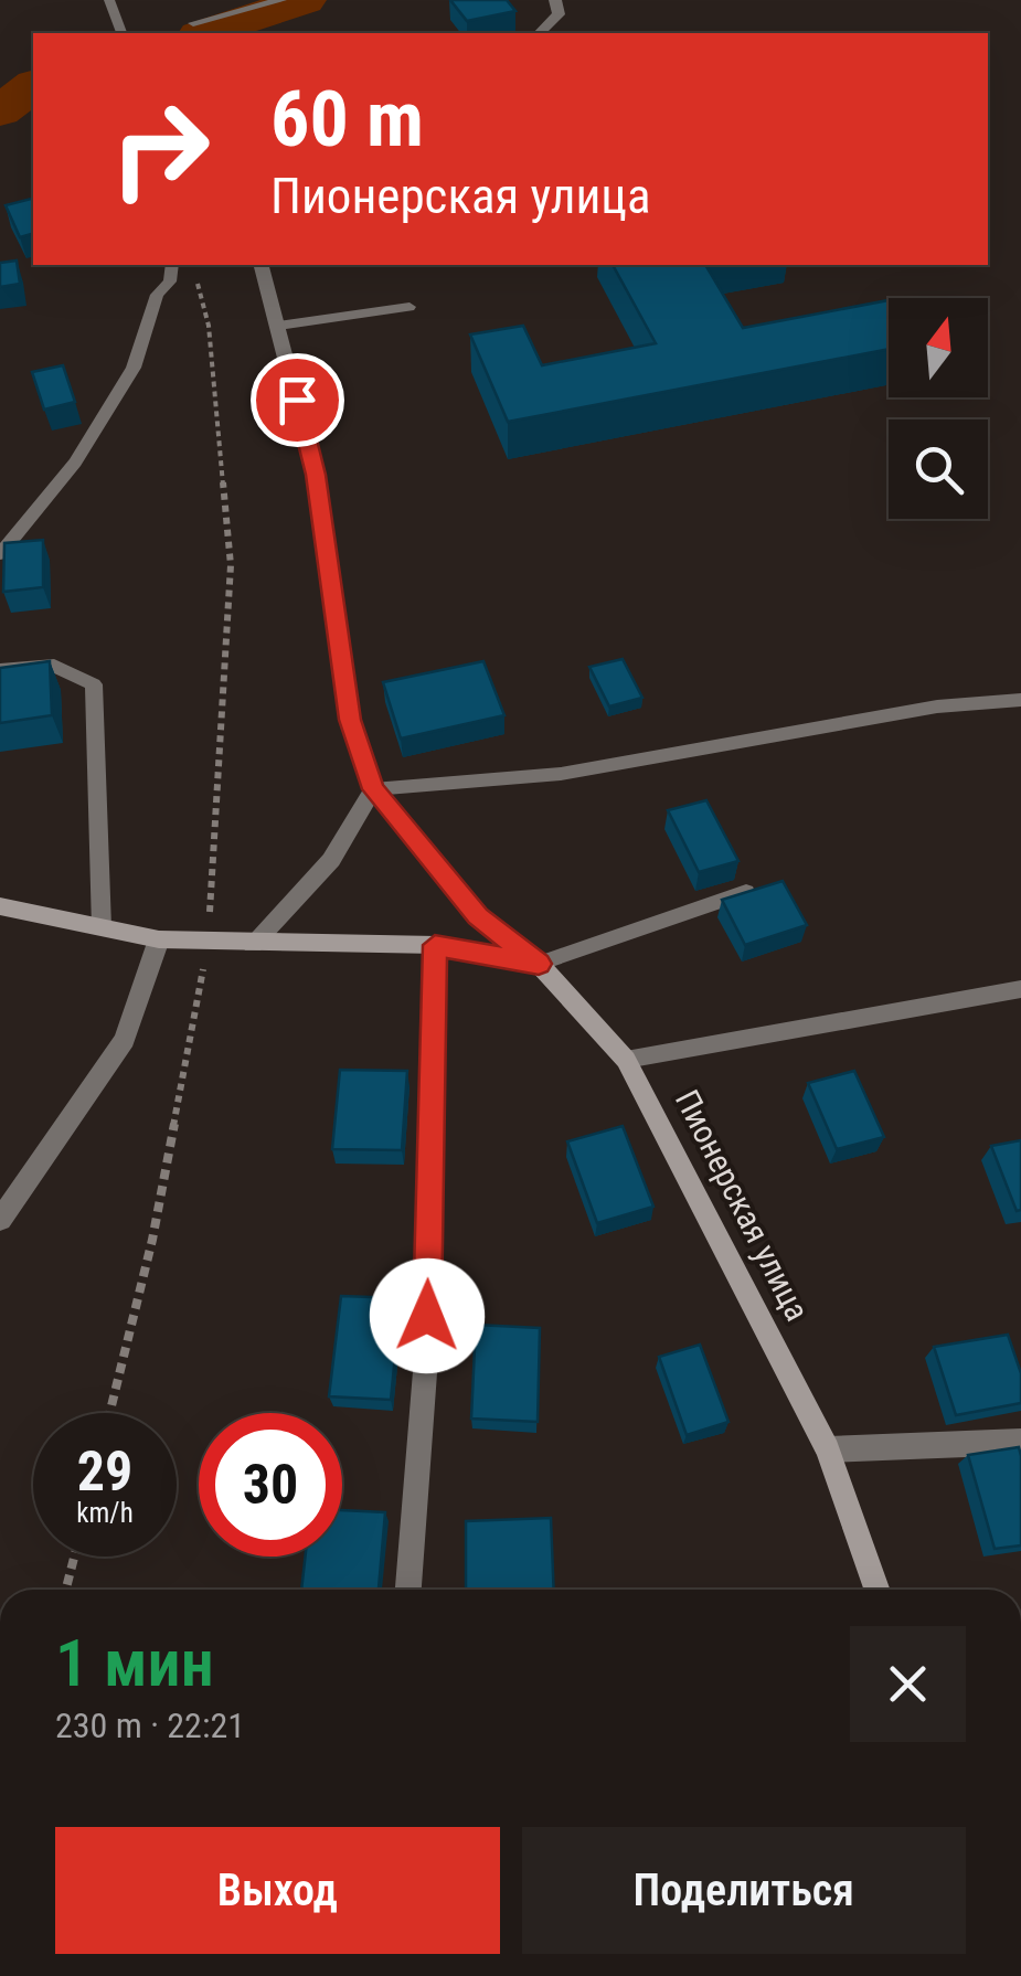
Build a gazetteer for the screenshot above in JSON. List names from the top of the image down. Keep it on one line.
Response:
{"streets":{"street":["Пионерская улица"]},"north":"top","page":{"turn":["60 m","Пионерская улица"],"speed":"29 km/h","limit":"30","heading":["1 мин","230 m · 22:21"],"buttons":["Выход","Поделиться"]}}
